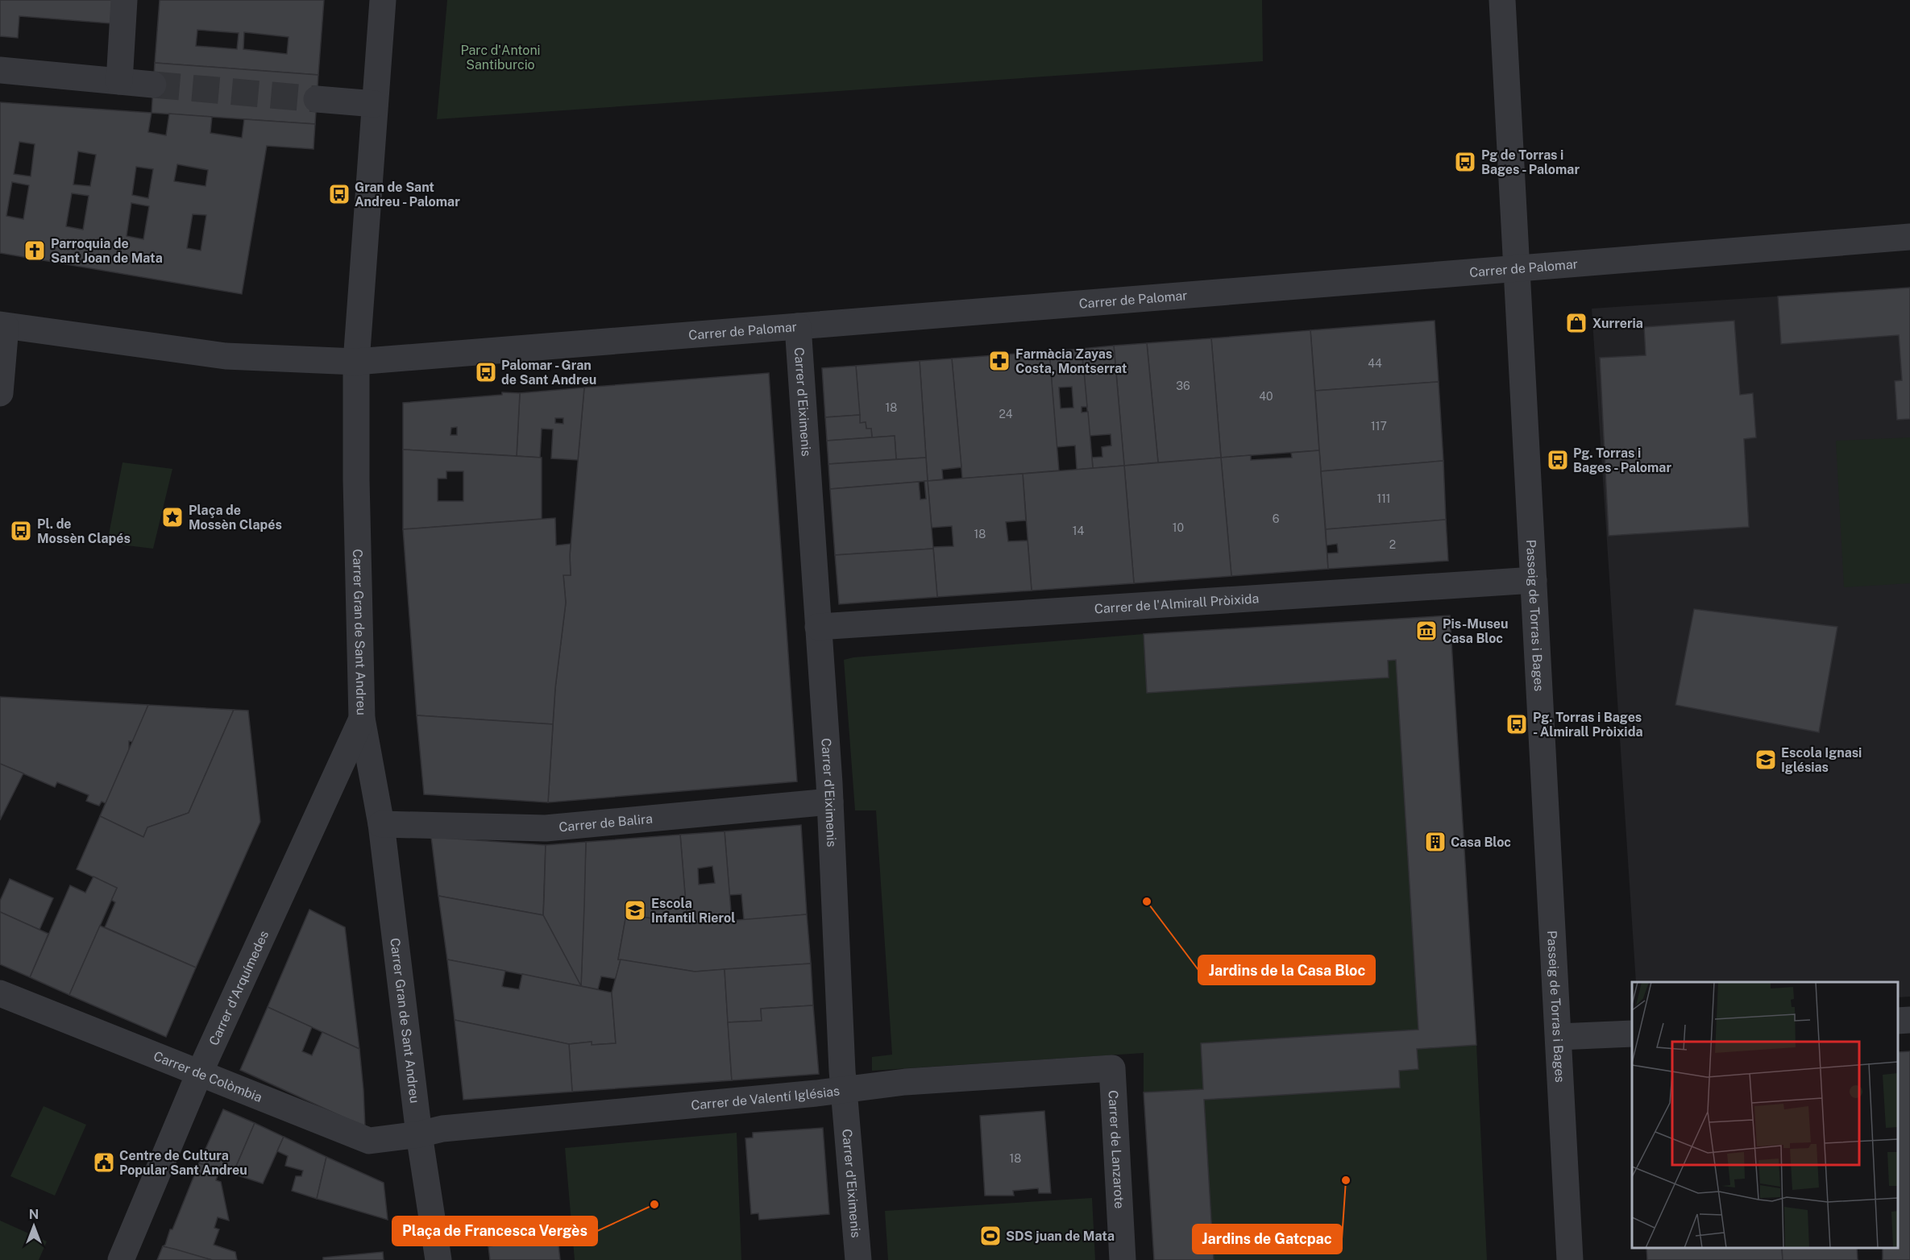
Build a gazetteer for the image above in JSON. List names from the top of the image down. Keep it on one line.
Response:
{"streets":{"street":["Carrer de Palomar","Carrer d'Eiximenis","Carrer de l'Almirall Pròixida","Passeig de Torras i Bages","Carrer Gran de Sant Andreu","Carrer de Balira","Carrer d'Arquímedes","Carrer de Colòmbia","Carrer de Valentí Iglésias","Carrer de Lanzarote"]},"crossings":[["Carrer de Palomar","Carrer d'Eiximenis"],["Carrer de Palomar","Passeig de Torras i Bages"],["Carrer de Palomar","Carrer Gran de Sant Andreu"],["Carrer d'Eiximenis","Carrer de l'Almirall Pròixida"],["Carrer d'Eiximenis","Carrer de Balira"],["Carrer d'Eiximenis","Carrer de Valentí Iglésias"],["Carrer de l'Almirall Pròixida","Passeig de Torras i Bages"],["Carrer Gran de Sant Andreu","Carrer de Balira"],["Carrer Gran de Sant Andreu","Carrer d'Arquímedes"],["Carrer Gran de Sant Andreu","Carrer de Colòmbia"],["Carrer Gran de Sant Andreu","Carrer de Valentí Iglésias"],["Carrer d'Arquímedes","Carrer de Colòmbia"],["Carrer de Colòmbia","Carrer de Valentí Iglésias"],["Carrer de Valentí Iglésias","Carrer de Lanzarote"]],"parks":["Parc d'Antoni Santiburcio"],"places":{"bus stop":["Pg de Torras i Bages - Palomar","Gran de Sant Andreu - Palomar","Palomar - Gran de Sant Andreu","Pg. Torras i Bages - Palomar","Pl. de Mossèn Clapés","Pg. Torras i Bages - Almirall Pròixida"],"church":["Parroquia de Sant Joan de Mata"],"shop":["Xurreria"],"pharmacy":["Farmàcia Zayas Costa, Montserrat"],"place":["Plaça de Mossèn Clapés"],"museum":["Pis-Museu Casa Bloc"],"school or university":["Escola Ignasi Iglésias","Escola Infantil Rierol"],"building":["Casa Bloc"],"other":["Jardins de la Casa Bloc","Jardins de Gatcpac","Plaça de Francesca Vergès"],"public building":["Centre de Cultura Popular Sant Andreu"],"sports":["SDS juan de Mata"]},"house_numbers":["44","36","40","18","24","117","111","6","10","14","18","2","18"],"north":"top"}
